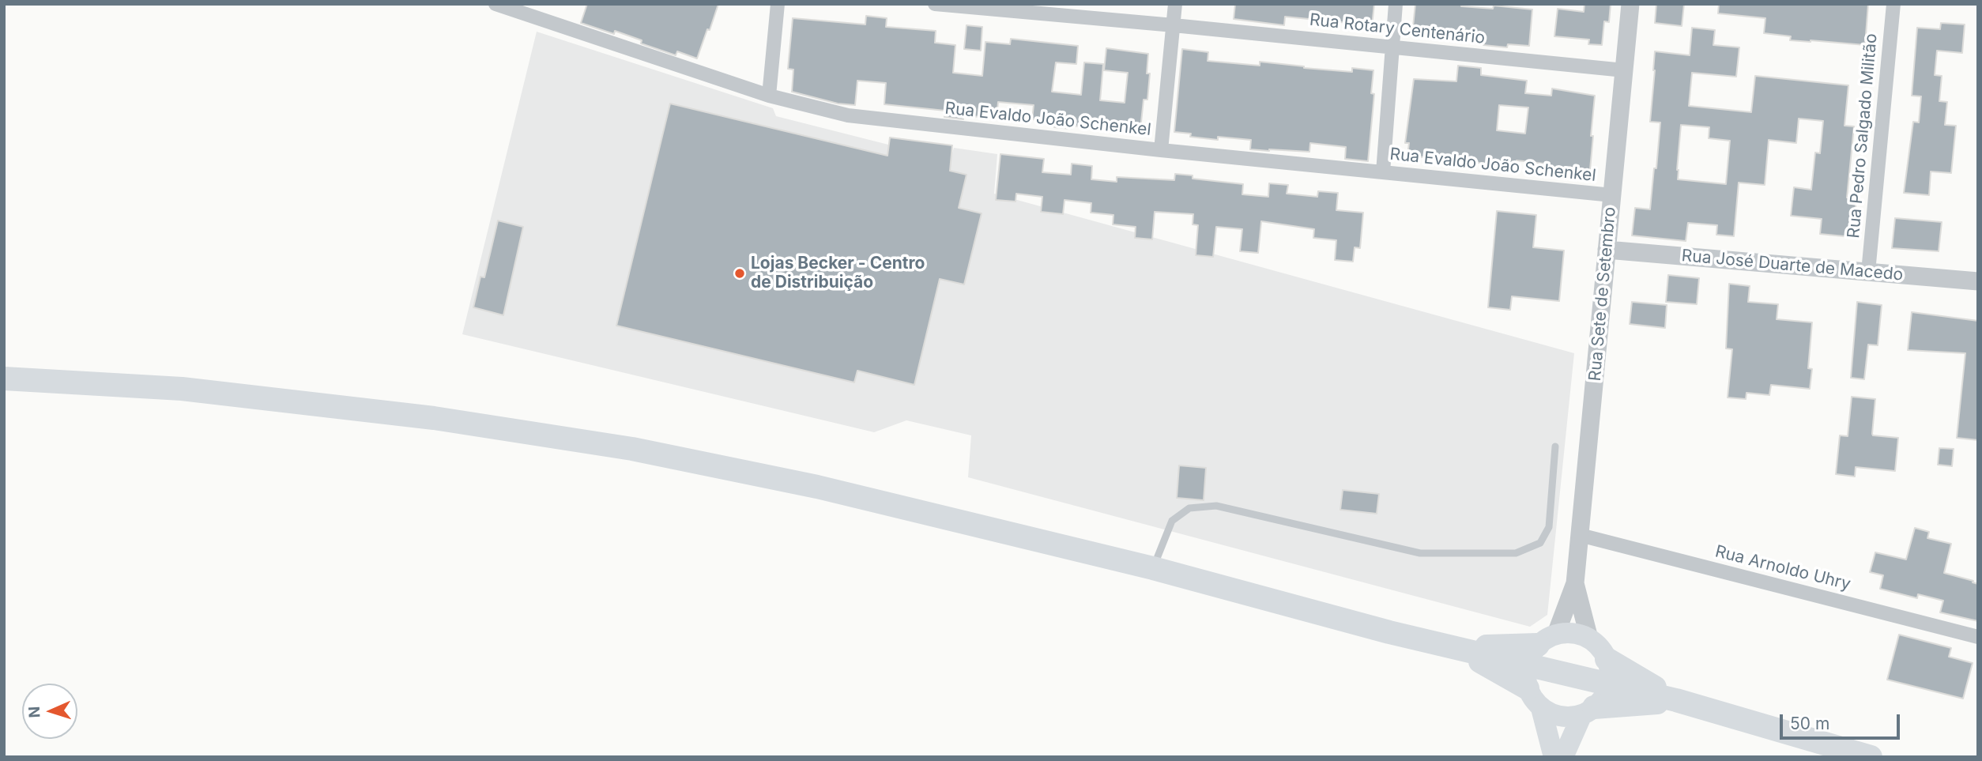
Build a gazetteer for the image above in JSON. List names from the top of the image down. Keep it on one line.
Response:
{"streets":{"street":["Rua Rotary Centenário","Rua Evaldo João Schenkel","Rua Pedro Salgado Militão","Rua José Duarte de Macedo","Rua Sete de Setembro","Rua Arnoldo Uhry"]},"crossings":[["Rua Rotary Centenário","Rua Sete de Setembro"],["Rua Evaldo João Schenkel","Rua Sete de Setembro"],["Rua Pedro Salgado Militão","Rua José Duarte de Macedo"],["Rua José Duarte de Macedo","Rua Sete de Setembro"],["Rua Sete de Setembro","Rua Arnoldo Uhry"]],"places":["Lojas Becker - Centro de Distribuição"],"scale_bar":"50 m","north":"left"}
